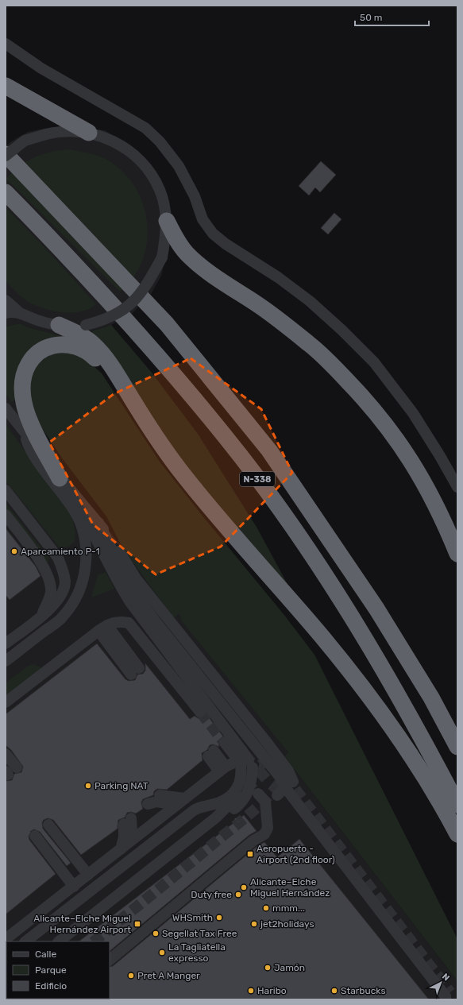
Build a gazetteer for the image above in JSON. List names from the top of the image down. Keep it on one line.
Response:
{"streets":{"highway":["N-338"]},"places":{"other":["Aparcamiento P-1","Parking NAT","Alicante–Elche Miguel Hernández","Duty free","mmm...","WHSmith","jet2holidays","Segellat Tax Free","La Tagliatella expresso","Jamón","Pret A Manger","Haribo","Starbucks"],"transit":["Aeropuerto - Airport (2nd floor)","Alicante–Elche Miguel Hernández Airport"]},"legend":["Calle","Parque","Edificio"],"scale_bar":"50 m","north":"top right"}
